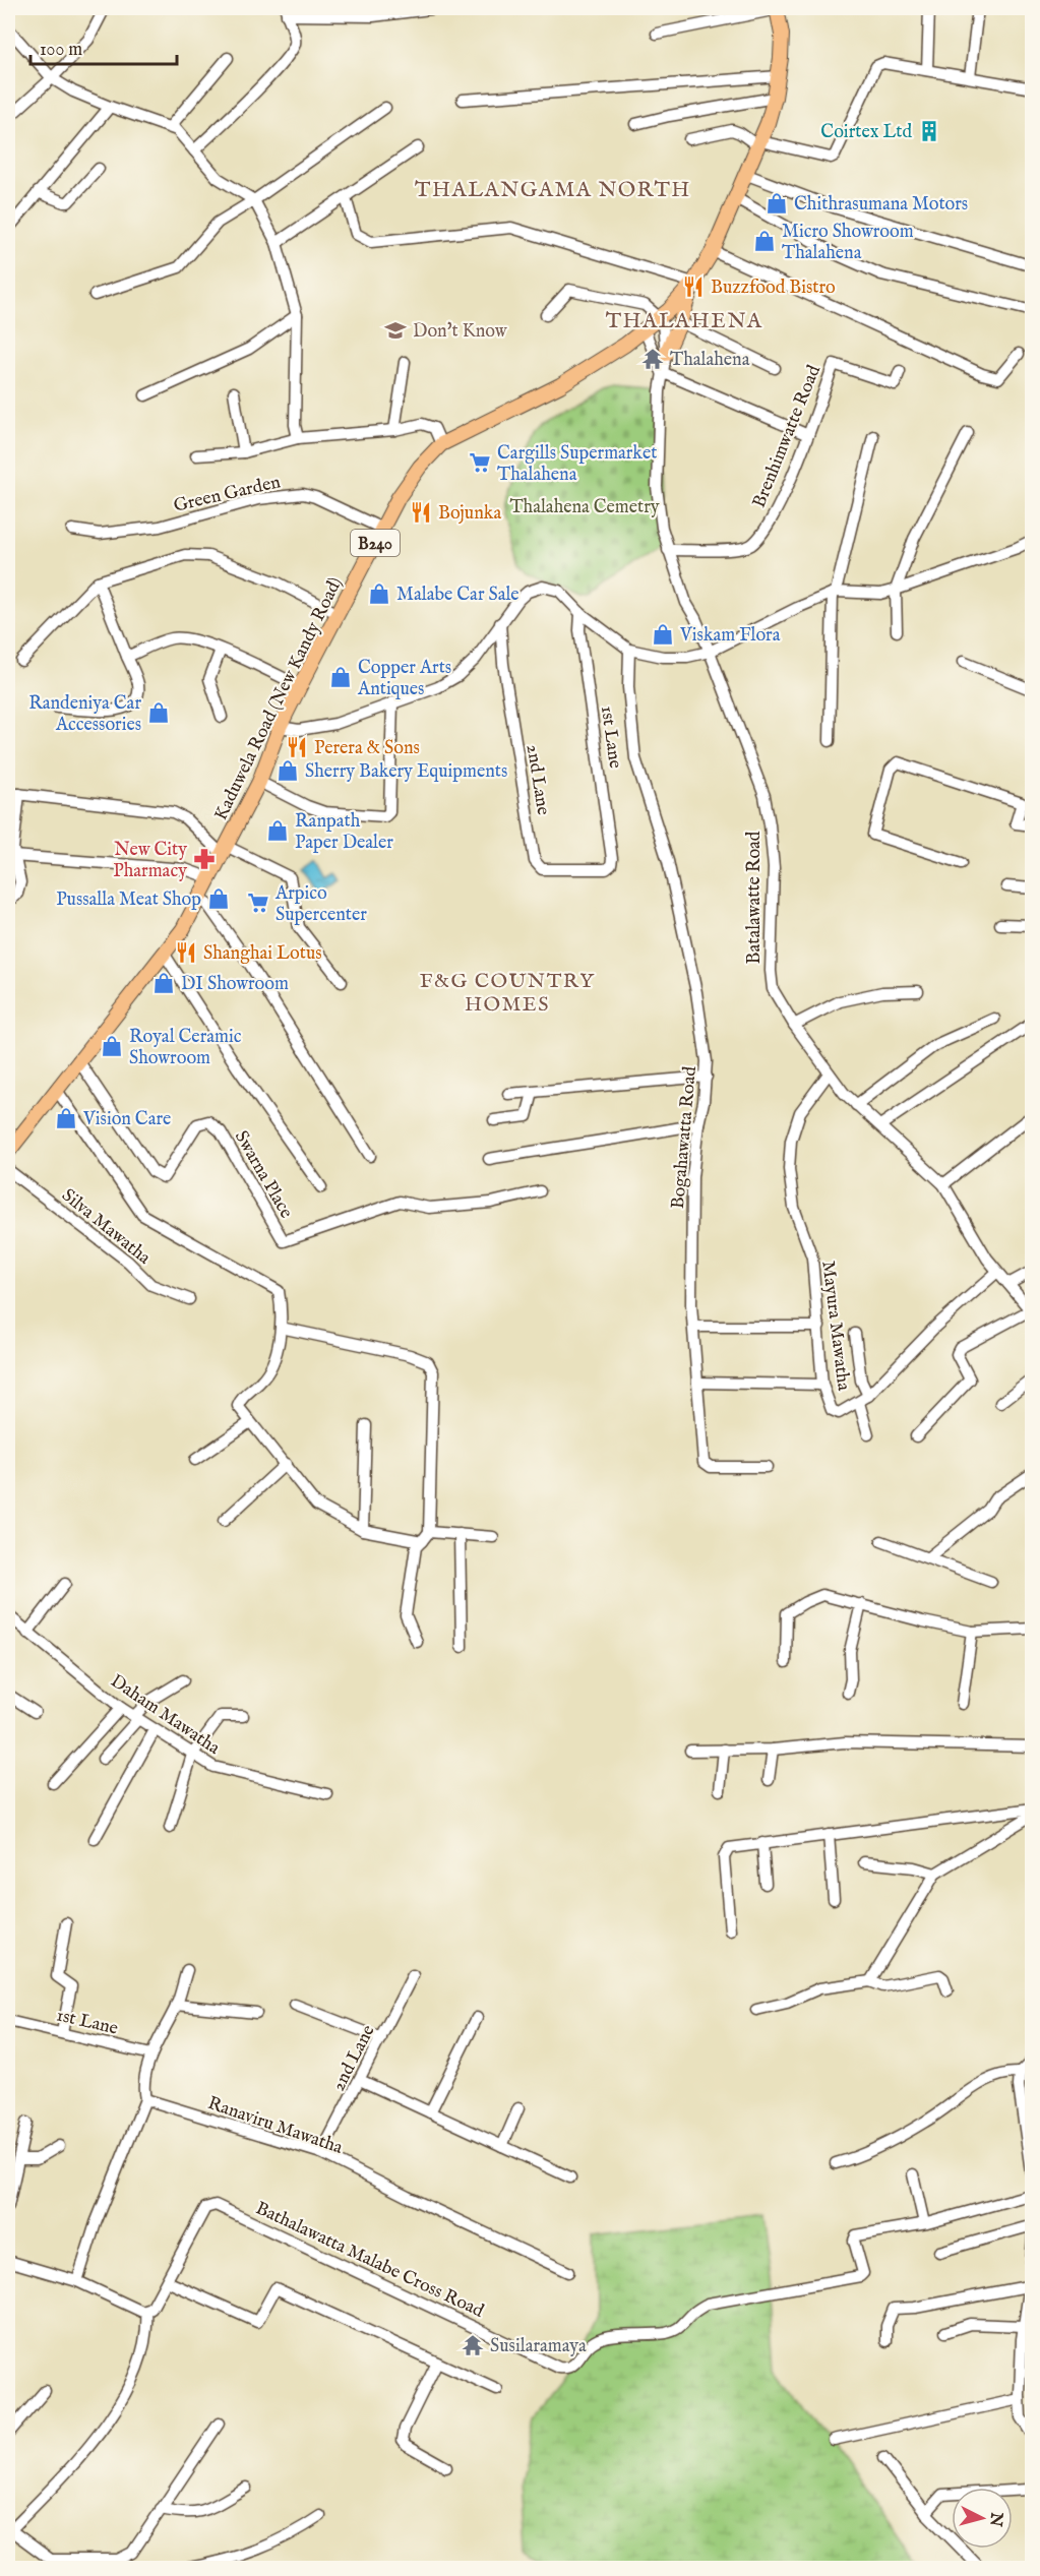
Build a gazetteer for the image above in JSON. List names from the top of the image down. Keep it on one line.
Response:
{"streets":{"main road":["B240","Kaduwela Road (New Kandy Road)"],"street":["Brenhimwatte Road","Green Garden","1st Lane","2nd Lane","Batalawatte Road","Bogahawatta Road","Swarna Place","Silva Mawatha","Mayura Mawatha","Daham Mawatha","Ranaviru Mawatha","Bathalawatta Malabe Cross Road"]},"crossings":[["Brenhimwatte Road","Batalawatte Road"],["Green Garden","Kaduwela Road (New Kandy Road)"],["Kaduwela Road (New Kandy Road)","Batalawatte Road"],["Kaduwela Road (New Kandy Road)","Swarna Place"],["1st Lane","2nd Lane"],["2nd Lane","Ranaviru Mawatha"],["Batalawatte Road","Mayura Mawatha"]],"districts":["THALANGAMA NORTH","THALAHENA","F&G COUNTRY HOMES"],"parks":["Thalahena Cemetry"],"places":{"building":["Coirtex Ltd"],"shop":["Chithrasumana Motors","Micro Showroom Thalahena","Malabe Car Sale","Viskam Flora","Copper Arts Antiques","Randeniya Car Accessories","Sherry Bakery Equipments","Ranpath Paper Dealer","Pussalla Meat Shop","DI Showroom","Royal Ceramic Showroom","Vision Care"],"restaurant":["Buzzfood Bistro","Bojunka","Perera & Sons","Shanghai Lotus"],"school or university":["Don't Know"],"temple":["Thalahena","Susilaramaya"],"supermarket":["Cargills Supermarket Thalahena","Arpico Supercenter"],"pharmacy":["New City Pharmacy"]},"scale_bar":"100 m","north":"right"}
